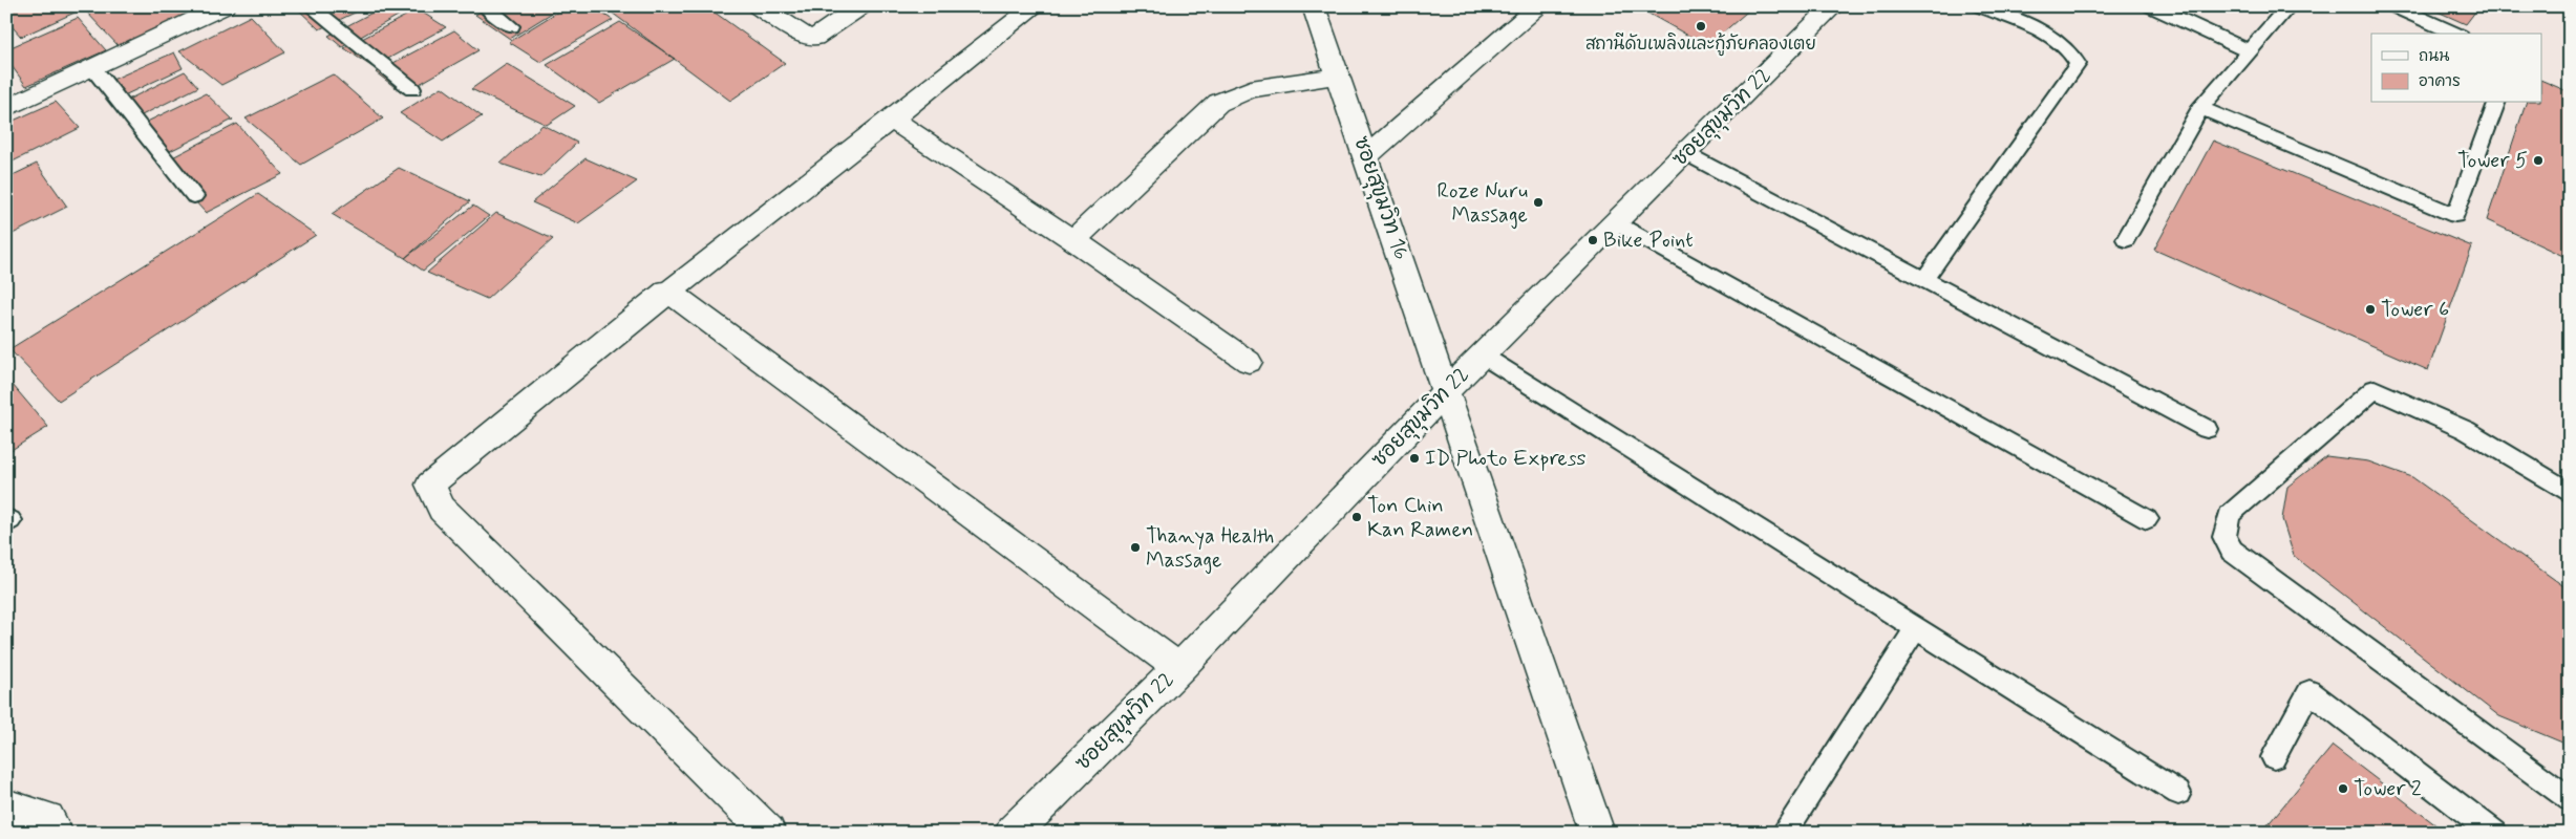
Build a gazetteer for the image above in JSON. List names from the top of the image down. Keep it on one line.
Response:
{"streets":{"street":["ซอยสุขุมวิท 22","ซอยสุขุมวิท 16"]},"crossings":[["ซอยสุขุมวิท 22","ซอยสุขุมวิท 16"]],"places":["สถานีดับเพลิงและกู้ภัยคลองเตย","Tower 5","Roze Nuru Massage","Bike Point","Tower 6","ID Photo Express","Ton Chin Kan Ramen","Thanya Health Massage","Tower 2"],"legend":["ถนน","อาคาร"]}
